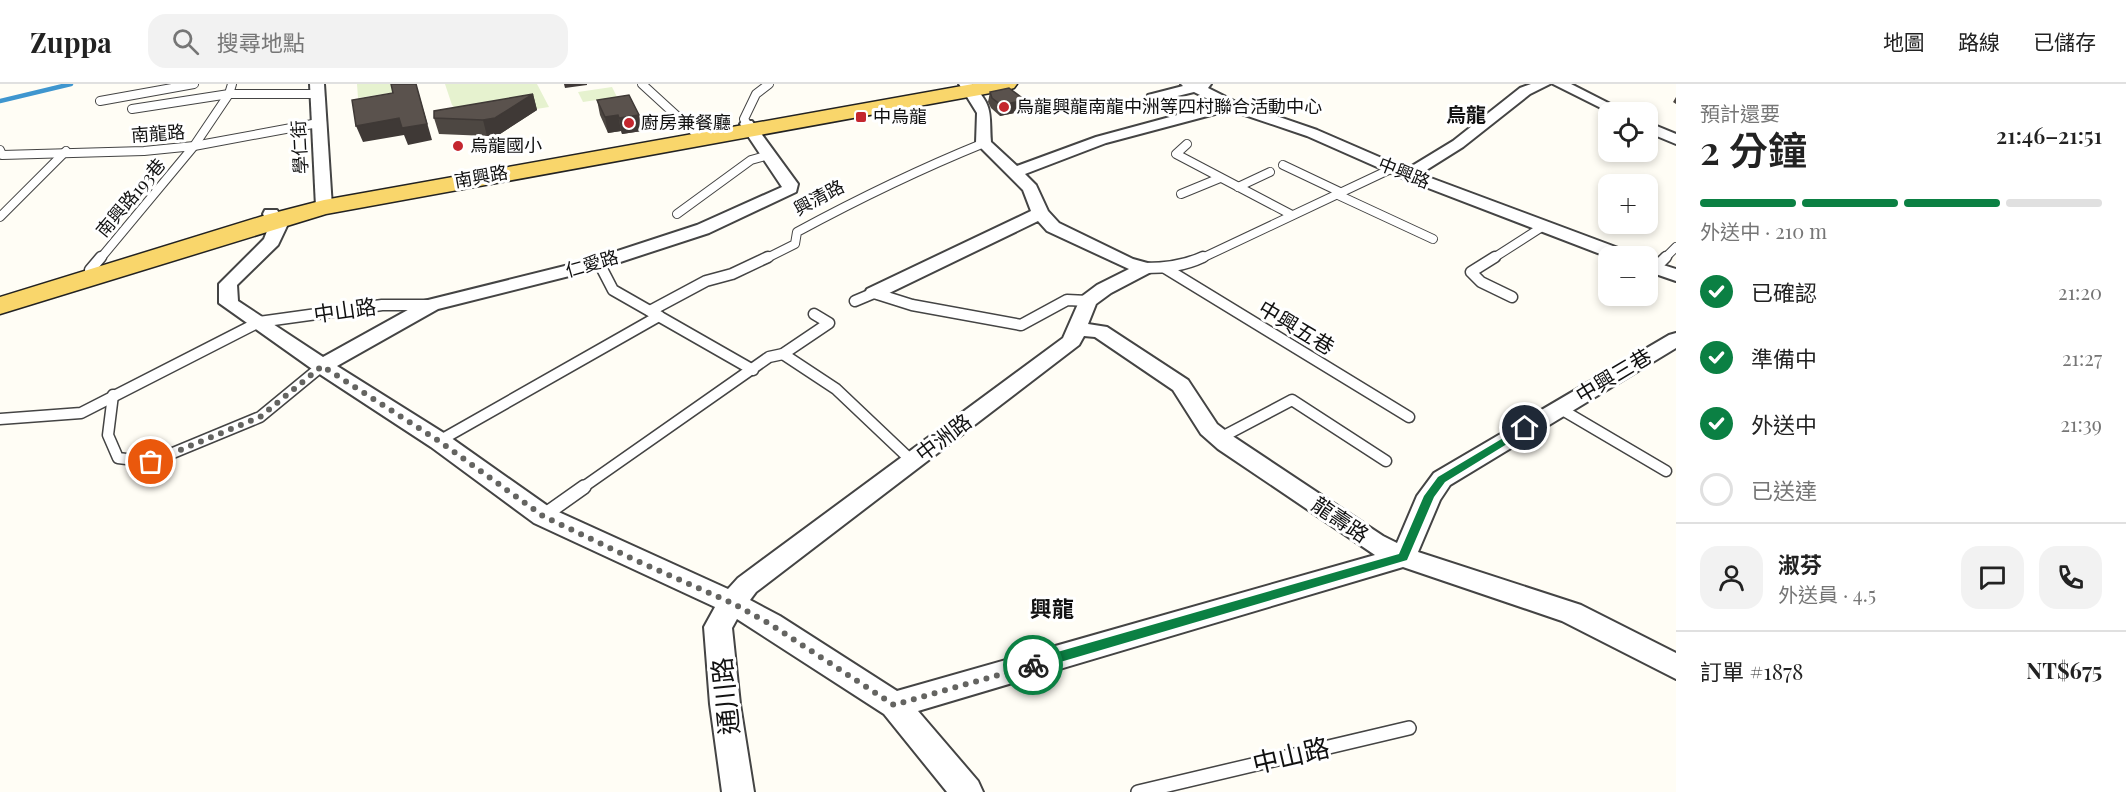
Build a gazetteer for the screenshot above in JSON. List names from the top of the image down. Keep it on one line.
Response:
{"streets":{"main road":["南興路"],"street":["學仁街","中興路","仁愛路","中山路","中興三巷","中洲路","龍壽路","通川路"],"lane":["南龍路","南興路193巷","興清路","中興五巷"]},"crossings":[["南龍路","學仁街"],["南龍路","南興路193巷"],["學仁街","南興路"],["南興路","南興路193巷"],["南興路","仁愛路"],["南興路","中山路"],["仁愛路","中山路"],["中山路","中洲路"],["中山路","通川路"],["中興三巷","龍壽路"],["中洲路","龍壽路"],["中洲路","通川路"]],"districts":["烏龍","興龍"],"places":{"other":["烏龍興龍南龍中洲等四村聯合活動中心","廚房兼餐廳","烏龍國小"],"transit":["中烏龍"]},"page":{"header":"Zuppa","search":"搜尋地點","nav":["地圖","路線","已儲存"],"heading":["2 分鐘","預計還要","21:46–21:51"],"panel":["淑芬","外送員 · 4.5","訂單 #1878","NT$675"],"map_buttons":["+","−"],"bar":"外送中 · 210 m","list":[["已確認","21:20"],["準備中","21:27"],["外送中","21:39"],"已送達"]}}
